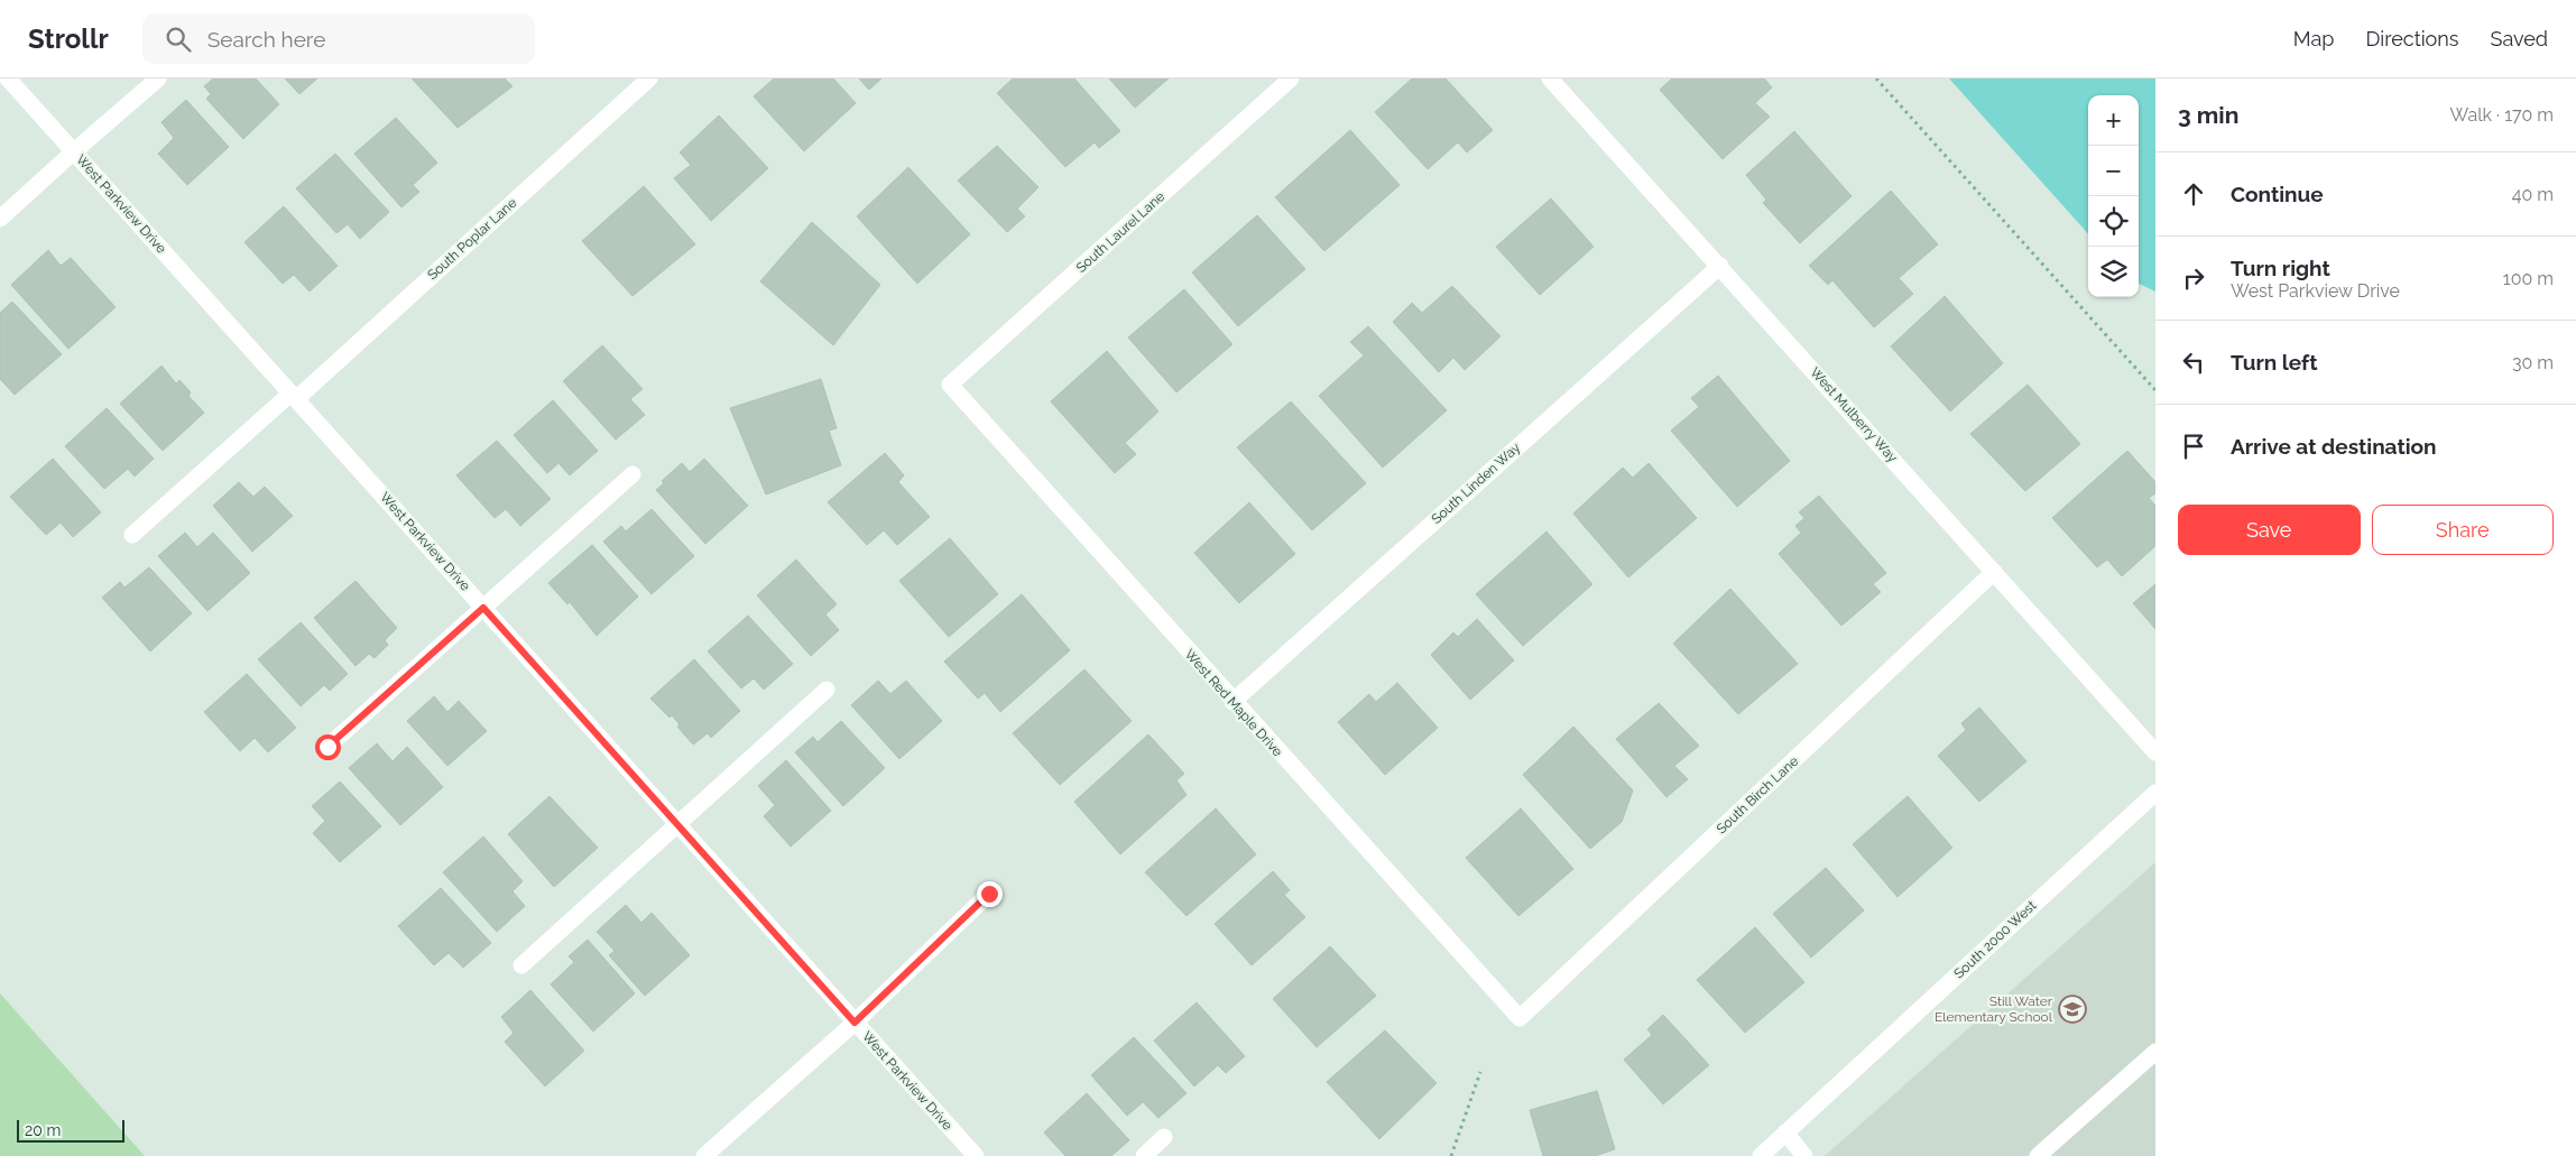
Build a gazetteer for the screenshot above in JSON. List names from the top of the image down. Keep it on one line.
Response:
{"streets":{"street":["West Parkview Drive","South Laurel Lane","South Poplar Lane","West Mulberry Way","South Linden Way","West Red Maple Drive","South Birch Lane","South 2000 West"]},"crossings":[["West Parkview Drive","South Poplar Lane"],["South Laurel Lane","West Red Maple Drive"],["West Mulberry Way","South Linden Way"],["West Mulberry Way","South Birch Lane"],["South Linden Way","West Red Maple Drive"],["West Red Maple Drive","South Birch Lane"]],"places":{"school or university":["Still Water Elementary School"]},"scale_bar":"20 m","page":{"header":"Strollr","search":"Search here","nav":["Map","Directions","Saved"],"heading":["3 min","Walk · 170 m"],"map_buttons":["+","−"],"list":[["Continue","40 m"],["Turn right","West Parkview Drive","100 m"],["Turn left","30 m"],"Arrive at destination"],"buttons":["Save","Share"],"scale":"20 m"}}
